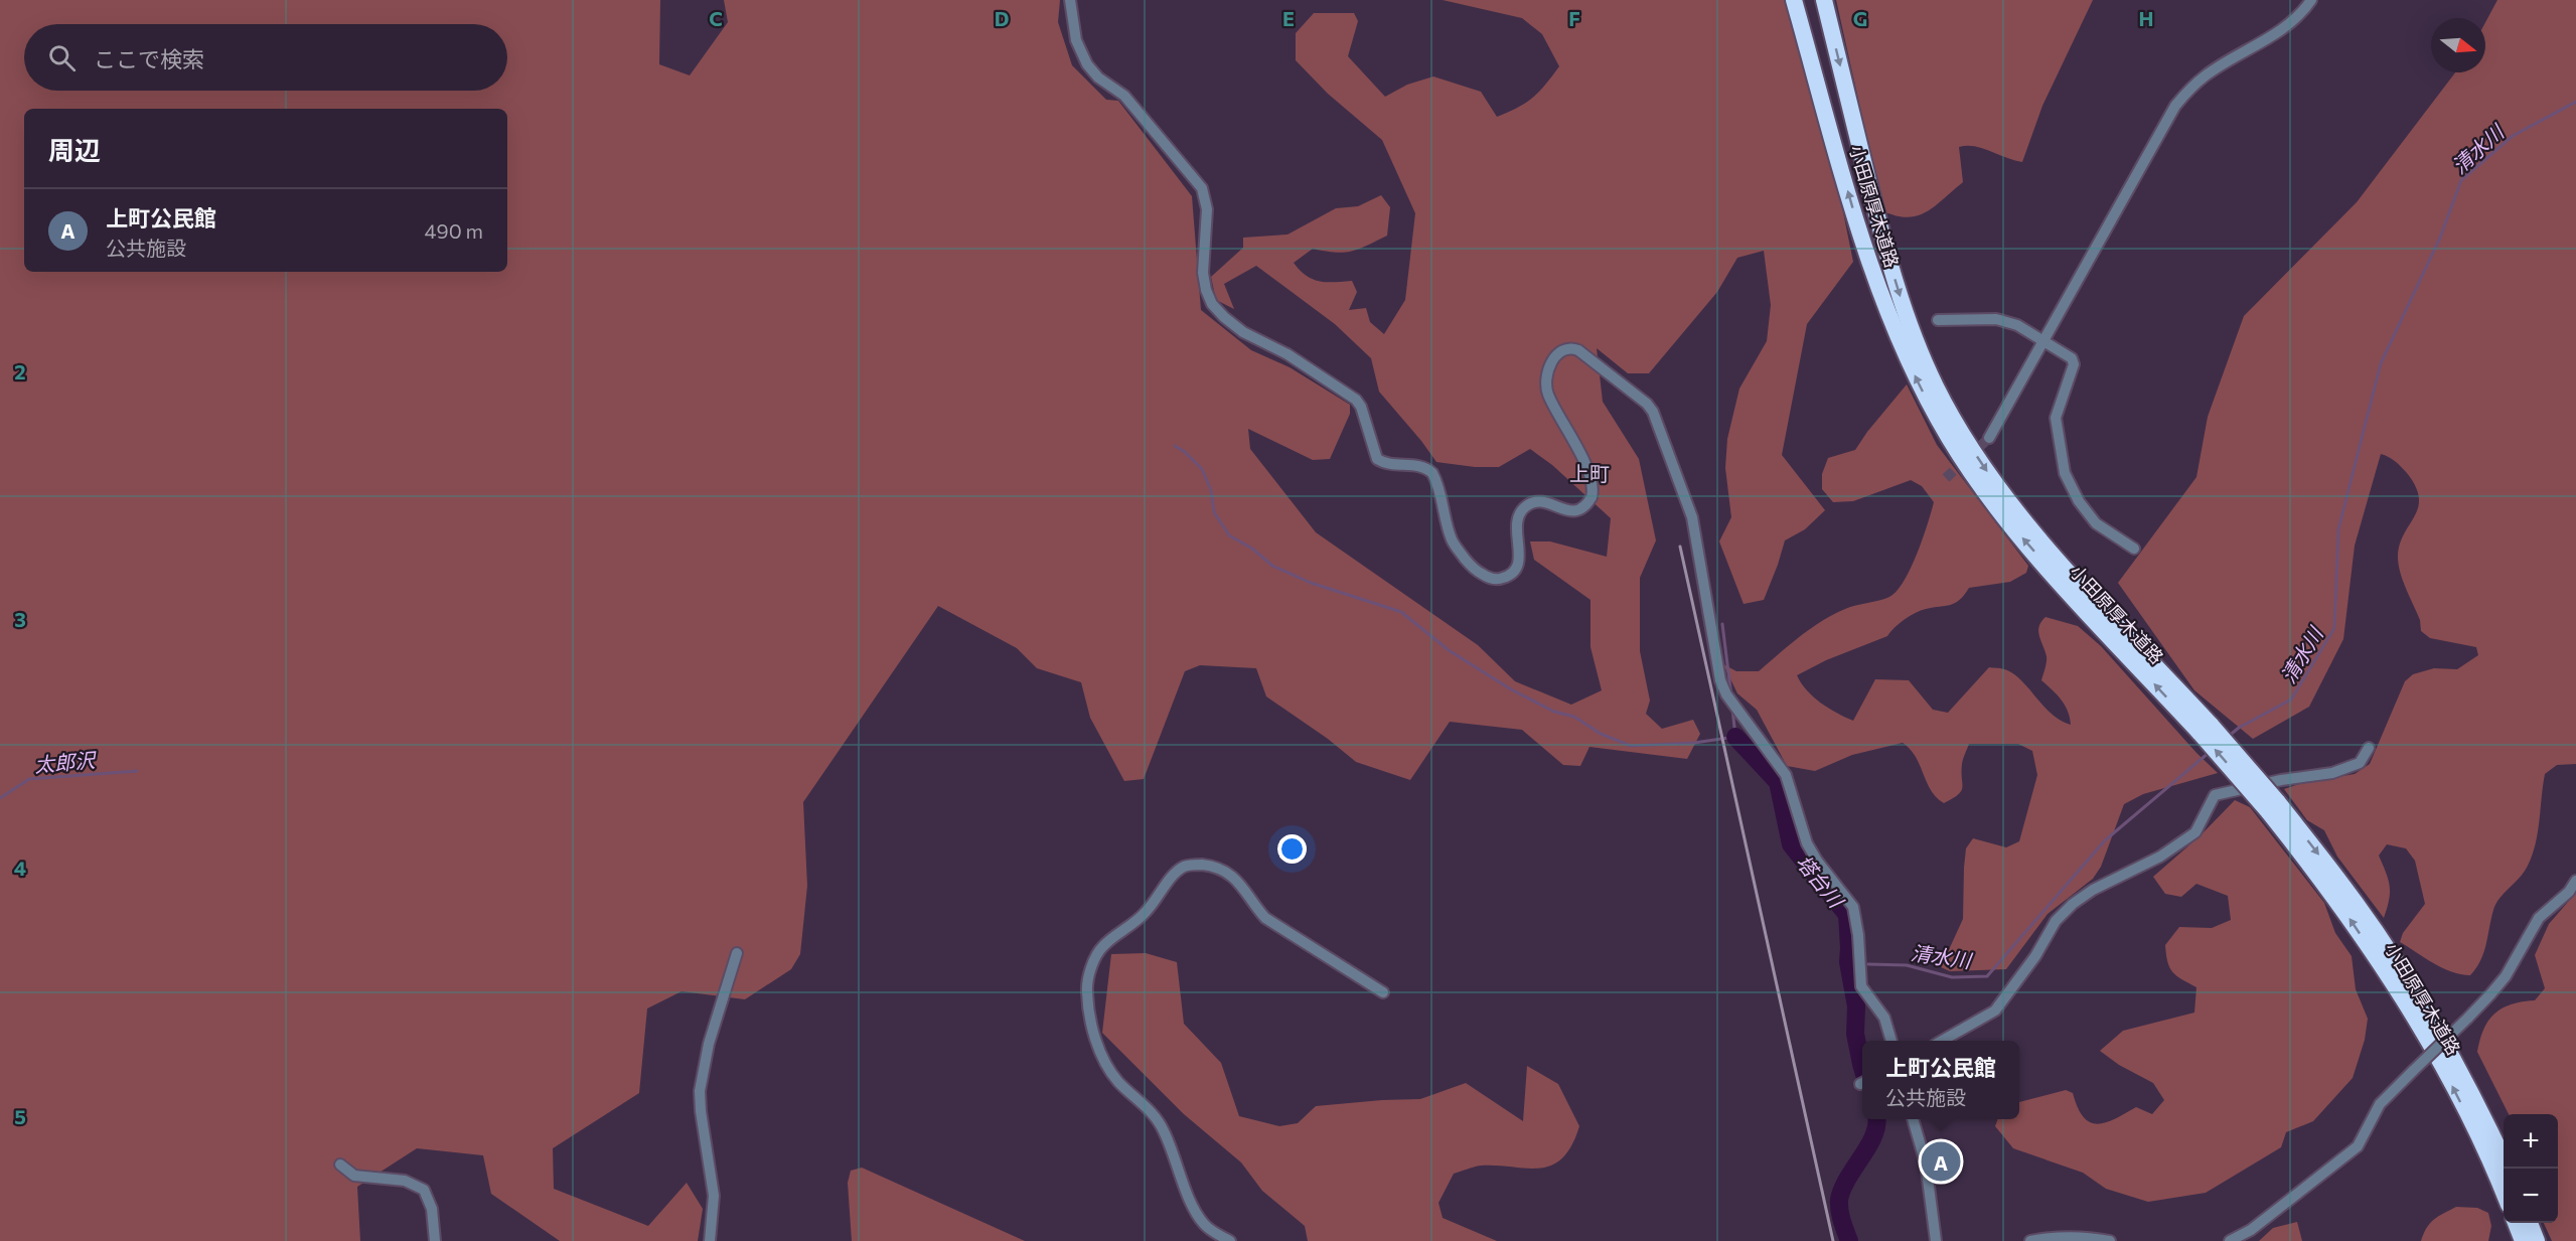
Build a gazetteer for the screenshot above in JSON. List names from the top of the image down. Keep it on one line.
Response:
{"streets":{"highway":["小田原厚木道路"]},"districts":["上町"],"water":["清水川","太郎沢","塔台川"],"north":"right","page":{"search":"ここで検索","heading":"周辺","list":[{"mark":"A","name":"上町公民館","note":"公共施設","value":"490 m"}],"popup":["上町公民館","公共施設"],"map_buttons":["+","−"],"pins":"A"},"grid":{"columns":["C","D","E","F","G","H"],"rows":["2","3","4","5"]}}
